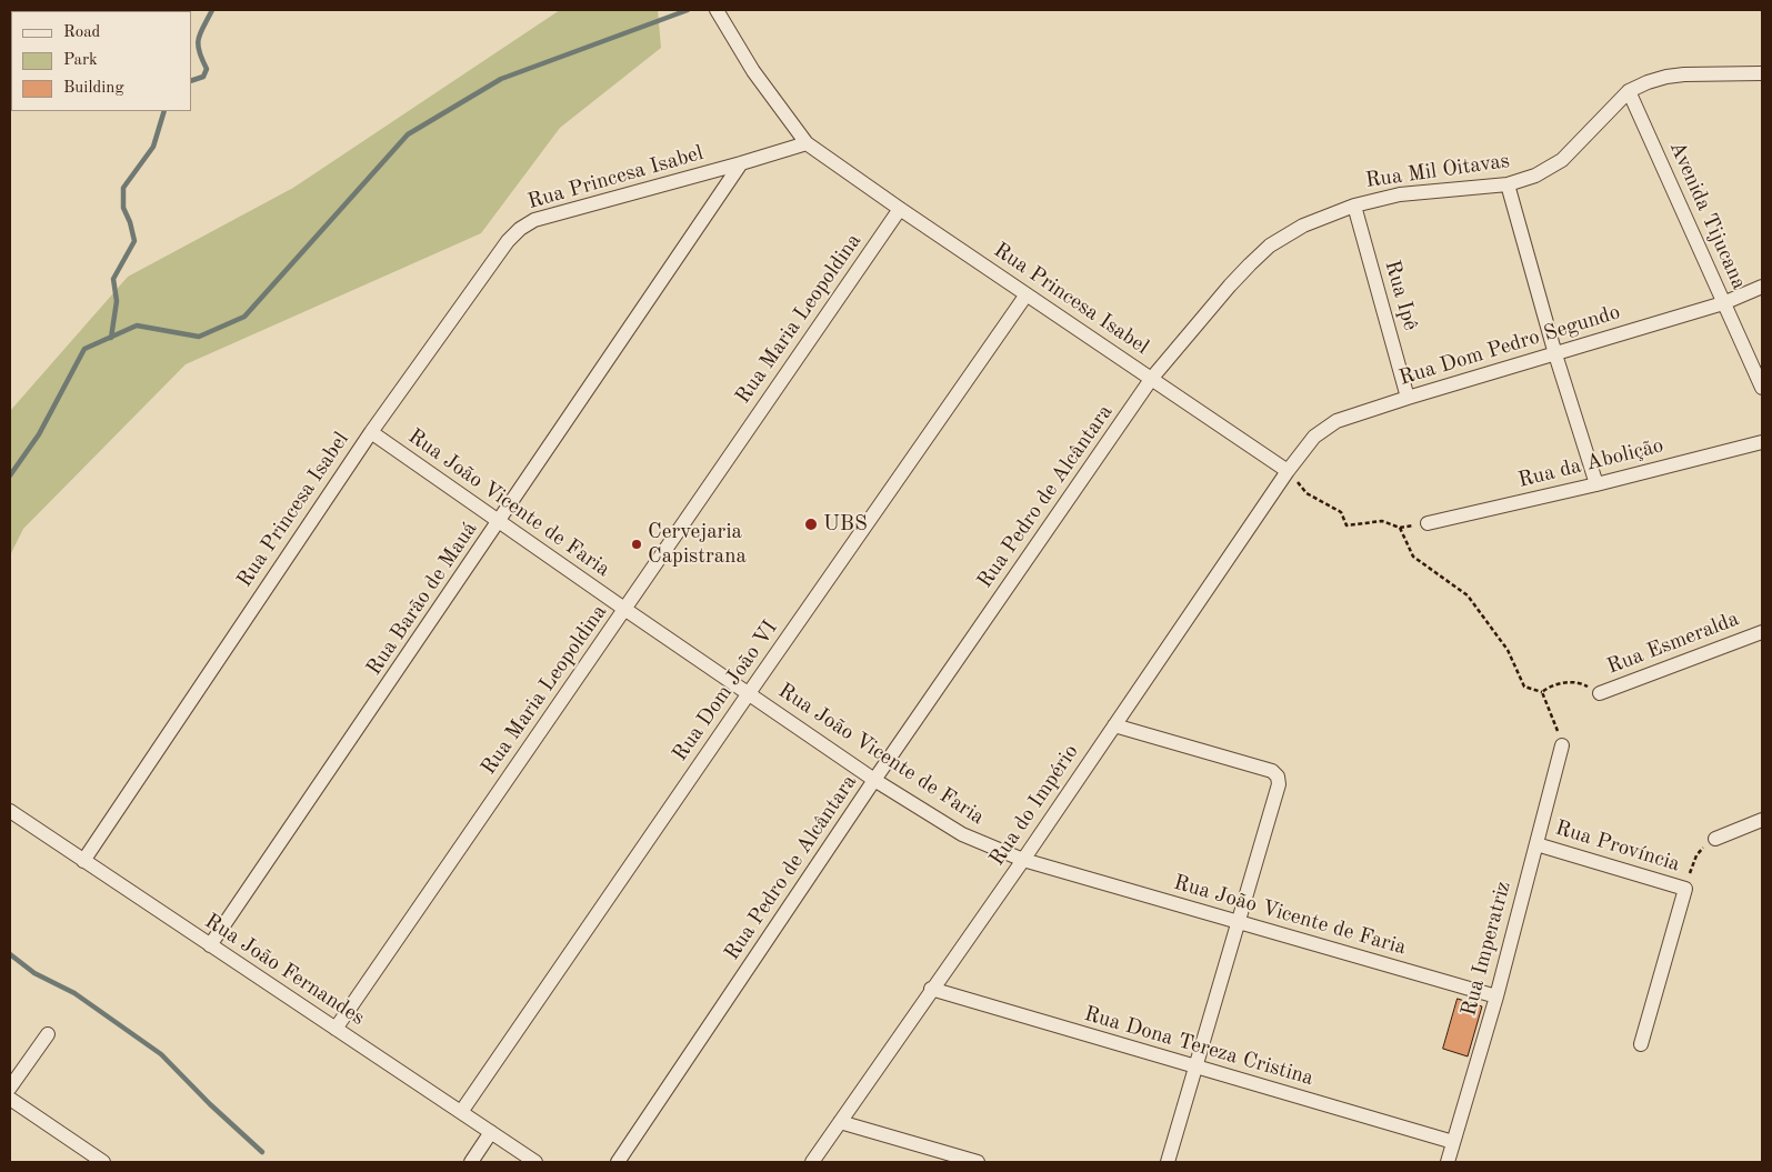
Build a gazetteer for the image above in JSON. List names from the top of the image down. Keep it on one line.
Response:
{"streets":{"street":["Rua Mil Oitavas","Rua Princesa Isabel","Avenida Tijucana","Rua Ipê","Rua Maria Leopoldina","Rua Dom Pedro Segundo","Rua da Abolição","Rua Pedro de Alcântara","Rua João Vicente de Faria","Rua Barão de Mauá","Rua Esmeralda","Rua Dom João VI","Rua do Império","Rua Província","Rua Imperatriz","Rua João Fernandes","Rua Dona Tereza Cristina"]},"crossings":[["Rua Mil Oitavas","Rua Princesa Isabel"],["Rua Mil Oitavas","Avenida Tijucana"],["Rua Mil Oitavas","Rua Ipê"],["Rua Mil Oitavas","Rua Pedro de Alcântara"],["Rua Princesa Isabel","Rua Maria Leopoldina"],["Rua Princesa Isabel","Rua Dom Pedro Segundo"],["Rua Princesa Isabel","Rua Pedro de Alcântara"],["Rua Princesa Isabel","Rua João Vicente de Faria"],["Rua Princesa Isabel","Rua Barão de Mauá"],["Rua Princesa Isabel","Rua Dom João VI"],["Rua Princesa Isabel","Rua do Império"],["Rua Princesa Isabel","Rua João Fernandes"],["Avenida Tijucana","Rua Dom Pedro Segundo"],["Rua Ipê","Rua Dom Pedro Segundo"],["Rua Maria Leopoldina","Rua João Vicente de Faria"],["Rua Maria Leopoldina","Rua João Fernandes"],["Rua Dom Pedro Segundo","Rua do Império"],["Rua Pedro de Alcântara","Rua João Vicente de Faria"],["Rua João Vicente de Faria","Rua Barão de Mauá"],["Rua João Vicente de Faria","Rua Dom João VI"],["Rua João Vicente de Faria","Rua do Império"],["Rua João Vicente de Faria","Rua Imperatriz"],["Rua Barão de Mauá","Rua João Fernandes"],["Rua Dom João VI","Rua João Fernandes"],["Rua do Império","Rua Dona Tereza Cristina"],["Rua Província","Rua Imperatriz"],["Rua Imperatriz","Rua Dona Tereza Cristina"]],"places":["UBS","Cervejaria Capistrana"],"legend":["Road","Park","Building"]}
